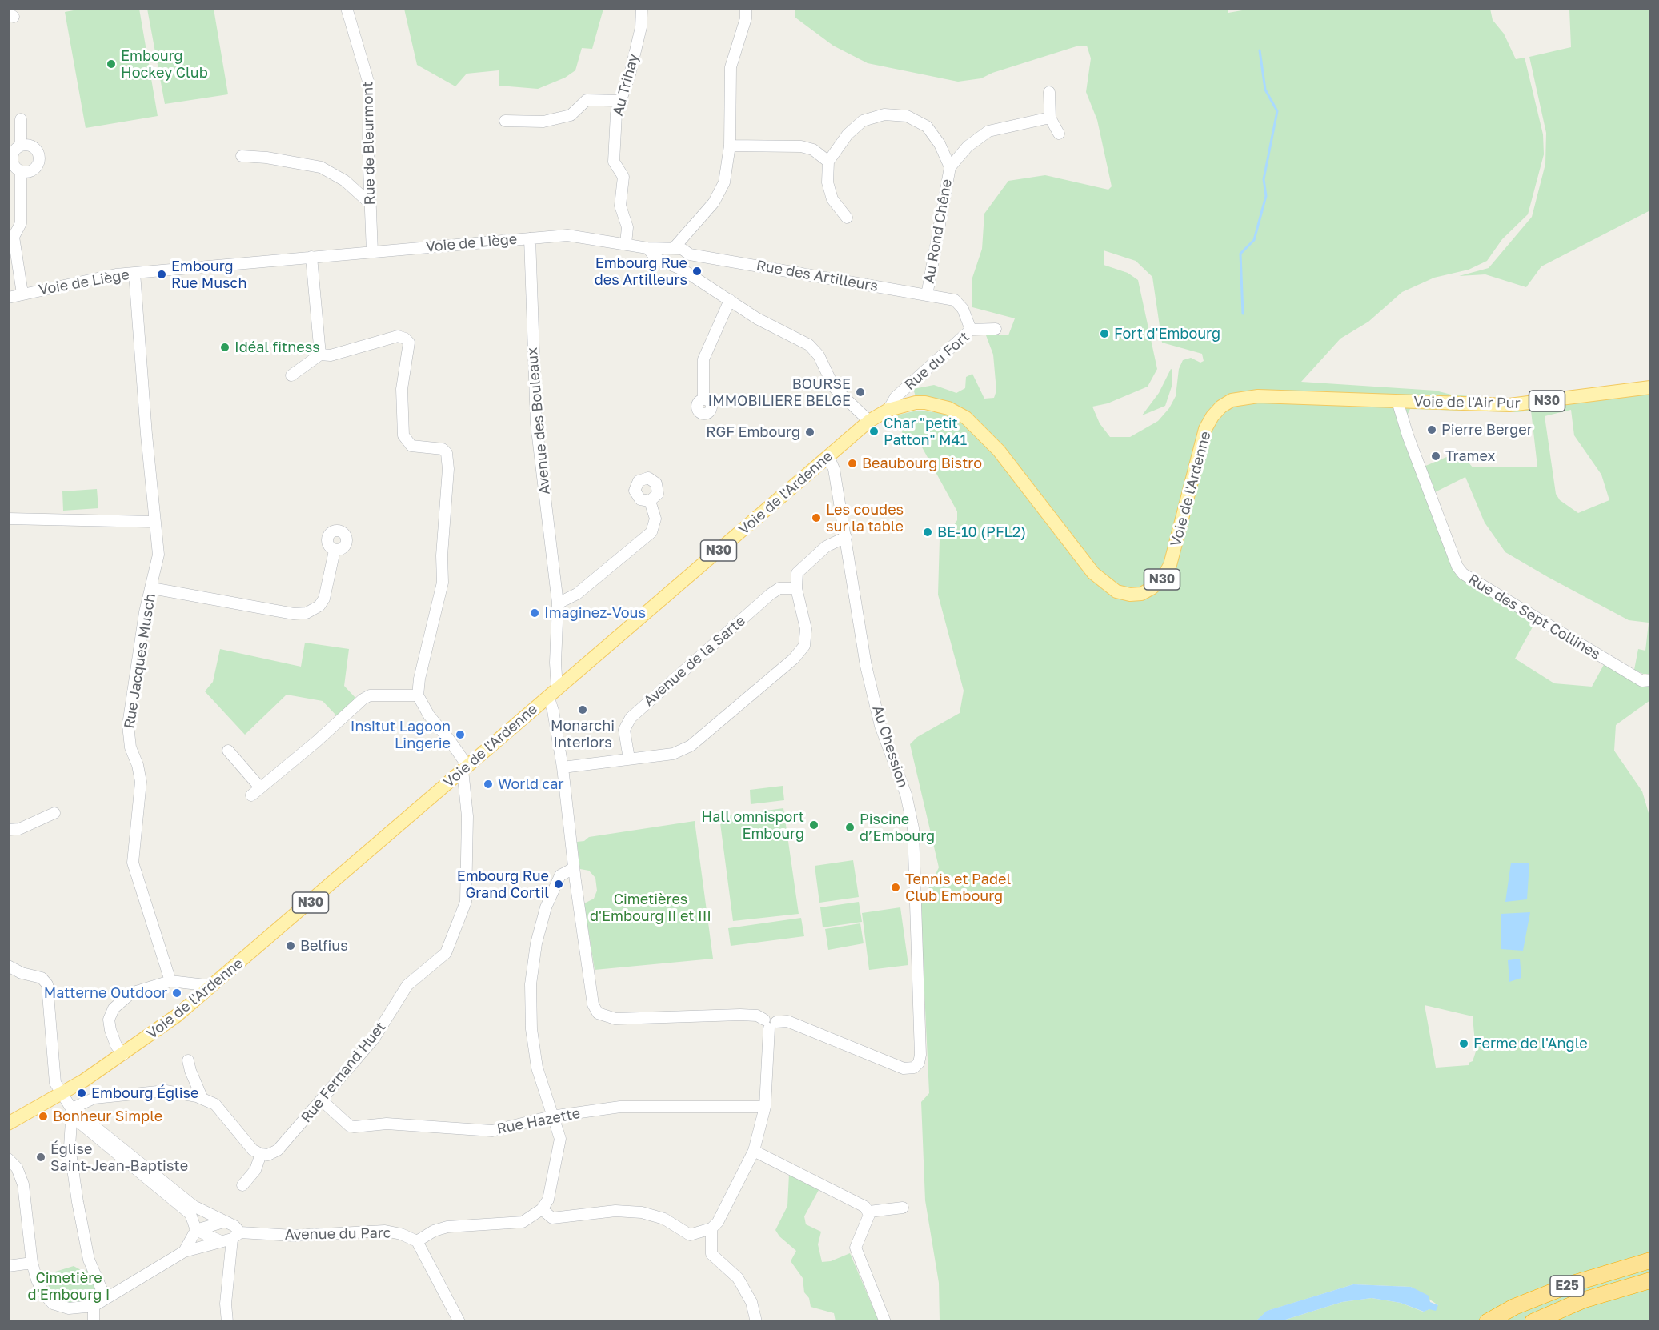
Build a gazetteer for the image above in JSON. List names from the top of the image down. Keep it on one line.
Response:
{"streets":{"highway":["E25"],"main road":["N30","Voie de l'Air Pur","Voie de l'Ardenne"],"street":["Au Trihay","Rue de Bleurmont","Au Rond Chêne","Voie de Liège","Rue des Artilleurs","Rue du Fort","Avenue des Bouleaux","Rue des Sept Collines","Rue Jacques Musch","Avenue de la Sarte","Au Chession","Rue Fernand Huet","Rue Hazette","Avenue du Parc"]},"crossings":[["Au Trihay","Voie de Liège"],["Rue de Bleurmont","Voie de Liège"],["Au Rond Chêne","Rue des Artilleurs"],["Voie de Liège","Rue des Artilleurs"],["Voie de Liège","Avenue des Bouleaux"],["Voie de Liège","Voie de l'Ardenne"],["Voie de Liège","Rue Jacques Musch"],["Rue des Artilleurs","Rue du Fort"],["Rue du Fort","Voie de l'Ardenne"],["Voie de l'Air Pur","Voie de l'Ardenne"],["Voie de l'Air Pur","Rue des Sept Collines"],["Avenue des Bouleaux","Voie de l'Ardenne"],["Avenue des Bouleaux","Au Chession"],["Voie de l'Ardenne","Rue des Sept Collines"],["Voie de l'Ardenne","Au Chession"],["Voie de l'Ardenne","Rue Fernand Huet"],["Rue Fernand Huet","Rue Hazette"]],"parks":["Cimetières d'Embourg II et III","Cimetière d'Embourg I"],"places":["Embourg Hockey Club","Embourg Rue des Artilleurs","Embourg Rue Musch","Fort d'Embourg","Idéal fitness","BOURSE IMMOBILIERE BELGE","Pierre Berger","Char \"petit Patton\" M41","RGF Embourg","Tramex","Beaubourg Bistro","Les coudes sur la table","BE-10 (PFL2)","Imaginez-Vous","Monarchi Interiors","Insitut Lagoon Lingerie","World car","Hall omnisport Embourg","Piscine d’Embourg","Embourg Rue Grand Cortil","Tennis et Padel Club Embourg","Belfius","Matterne Outdoor","Ferme de l'Angle","Embourg Église","Bonheur Simple","Église Saint-Jean-Baptiste"]}
